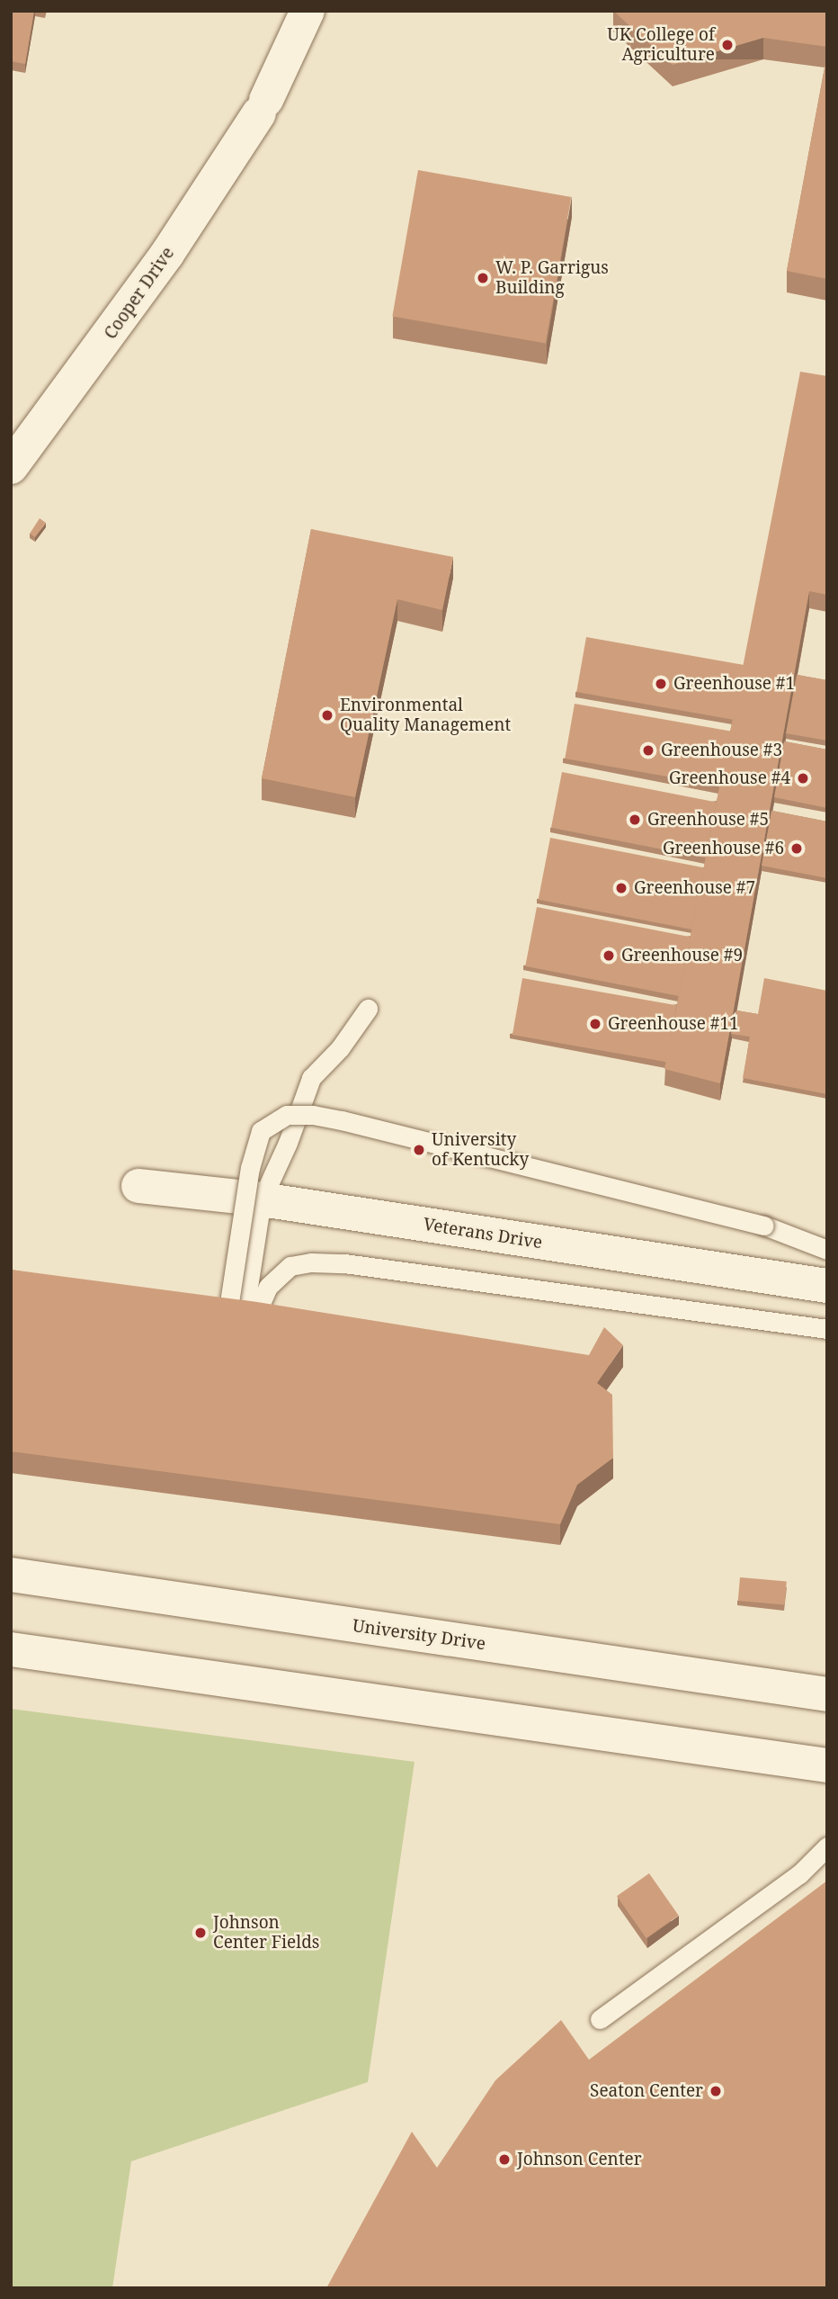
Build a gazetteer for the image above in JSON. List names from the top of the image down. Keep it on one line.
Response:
{"streets":{"street":["Cooper Drive","Veterans Drive","University Drive"]},"places":["UK College of Agriculture","W. P. Garrigus Building","Greenhouse #1","Environmental Quality Management","Greenhouse #3","Greenhouse #4","Greenhouse #5","Greenhouse #6","Greenhouse #7","Greenhouse #9","Greenhouse #11","University of Kentucky","Johnson Center Fields","Seaton Center","Johnson Center"]}
